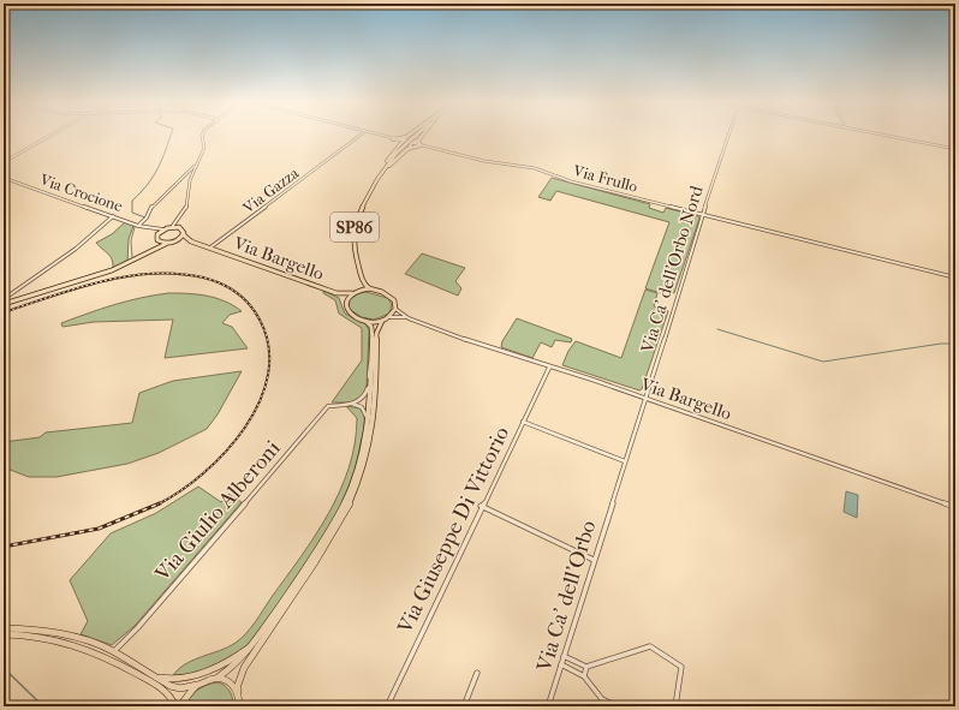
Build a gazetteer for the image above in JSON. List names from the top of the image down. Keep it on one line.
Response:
{"streets":{"main road":["SP86","Via Bargello"],"street":["Via Frullo","Via Gazza","Via Crocione","Via Ca' dell'Orbo Nord","Via Giulio Alberoni","Via Giuseppe Di Vittorio","Via Ca' dell'Orbo"]},"crossings":[["Via Frullo","Via Ca' dell'Orbo Nord"],["Via Gazza","Via Bargello"],["SP86","Via Bargello"],["Via Bargello","Via Ca' dell'Orbo Nord"],["Via Bargello","Via Giuseppe Di Vittorio"],["Via Ca' dell'Orbo Nord","Via Ca' dell'Orbo"]]}
